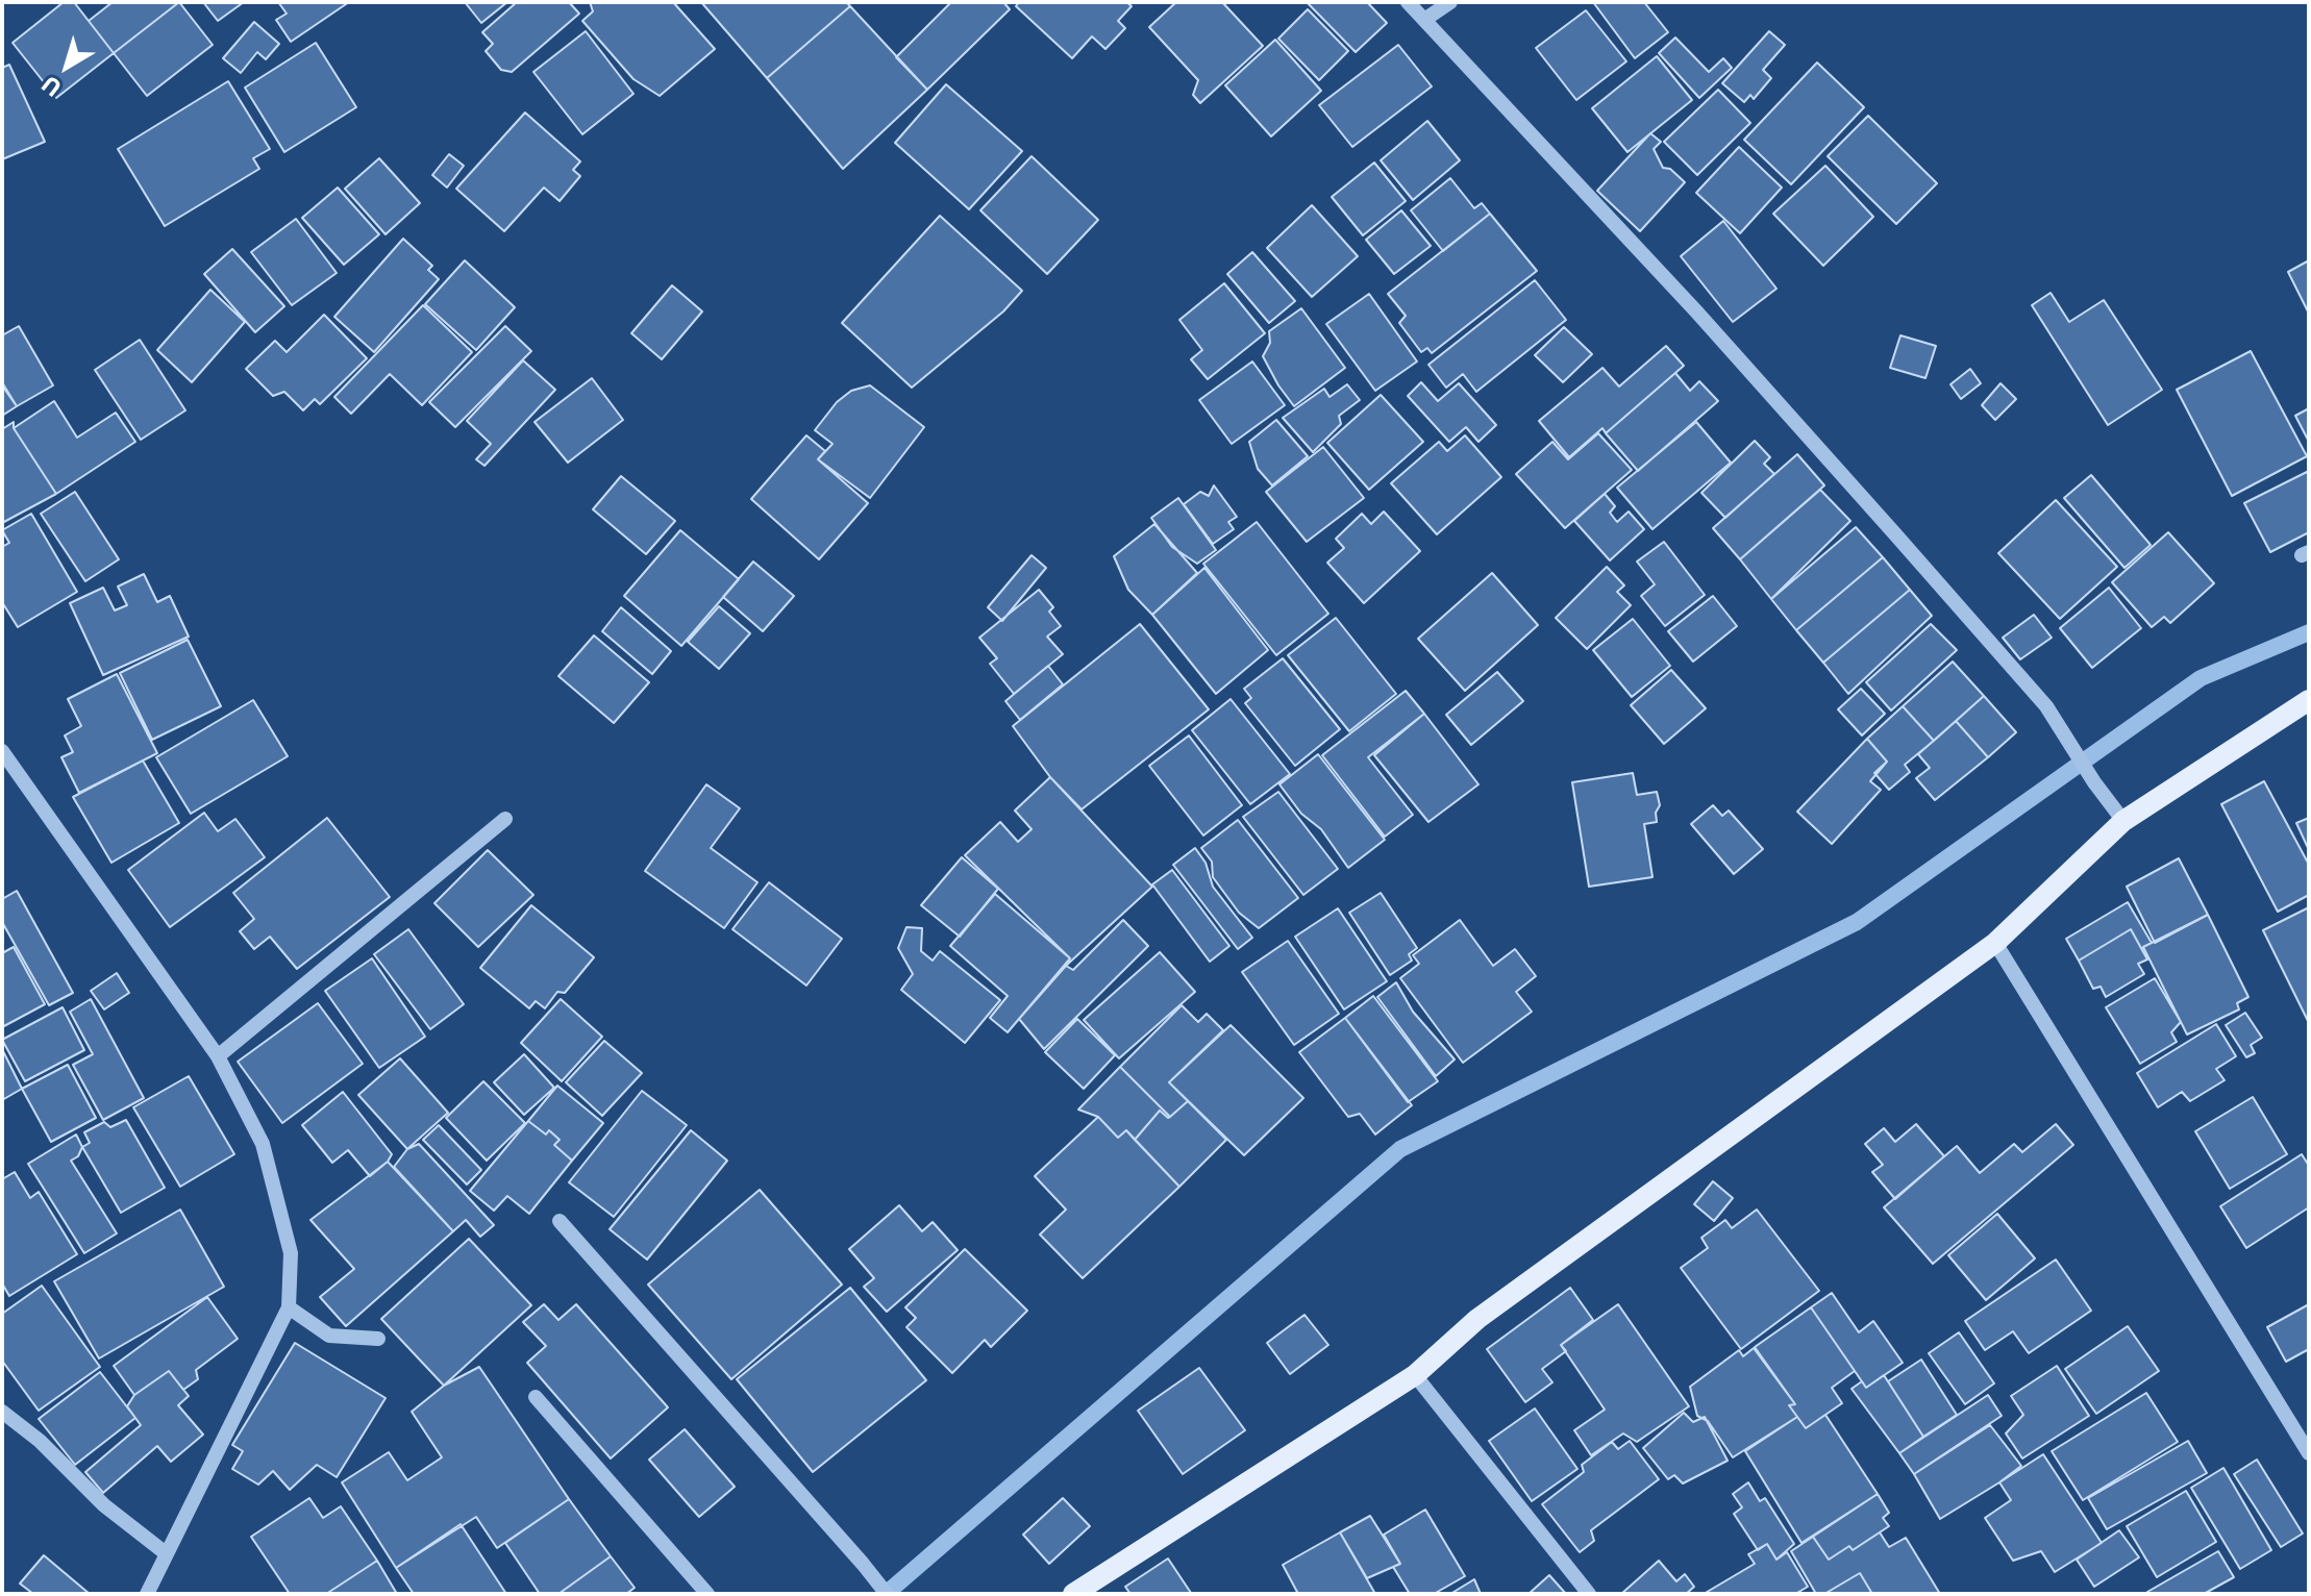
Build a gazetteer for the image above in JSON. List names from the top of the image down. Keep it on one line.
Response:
{"north":"bottom left"}
